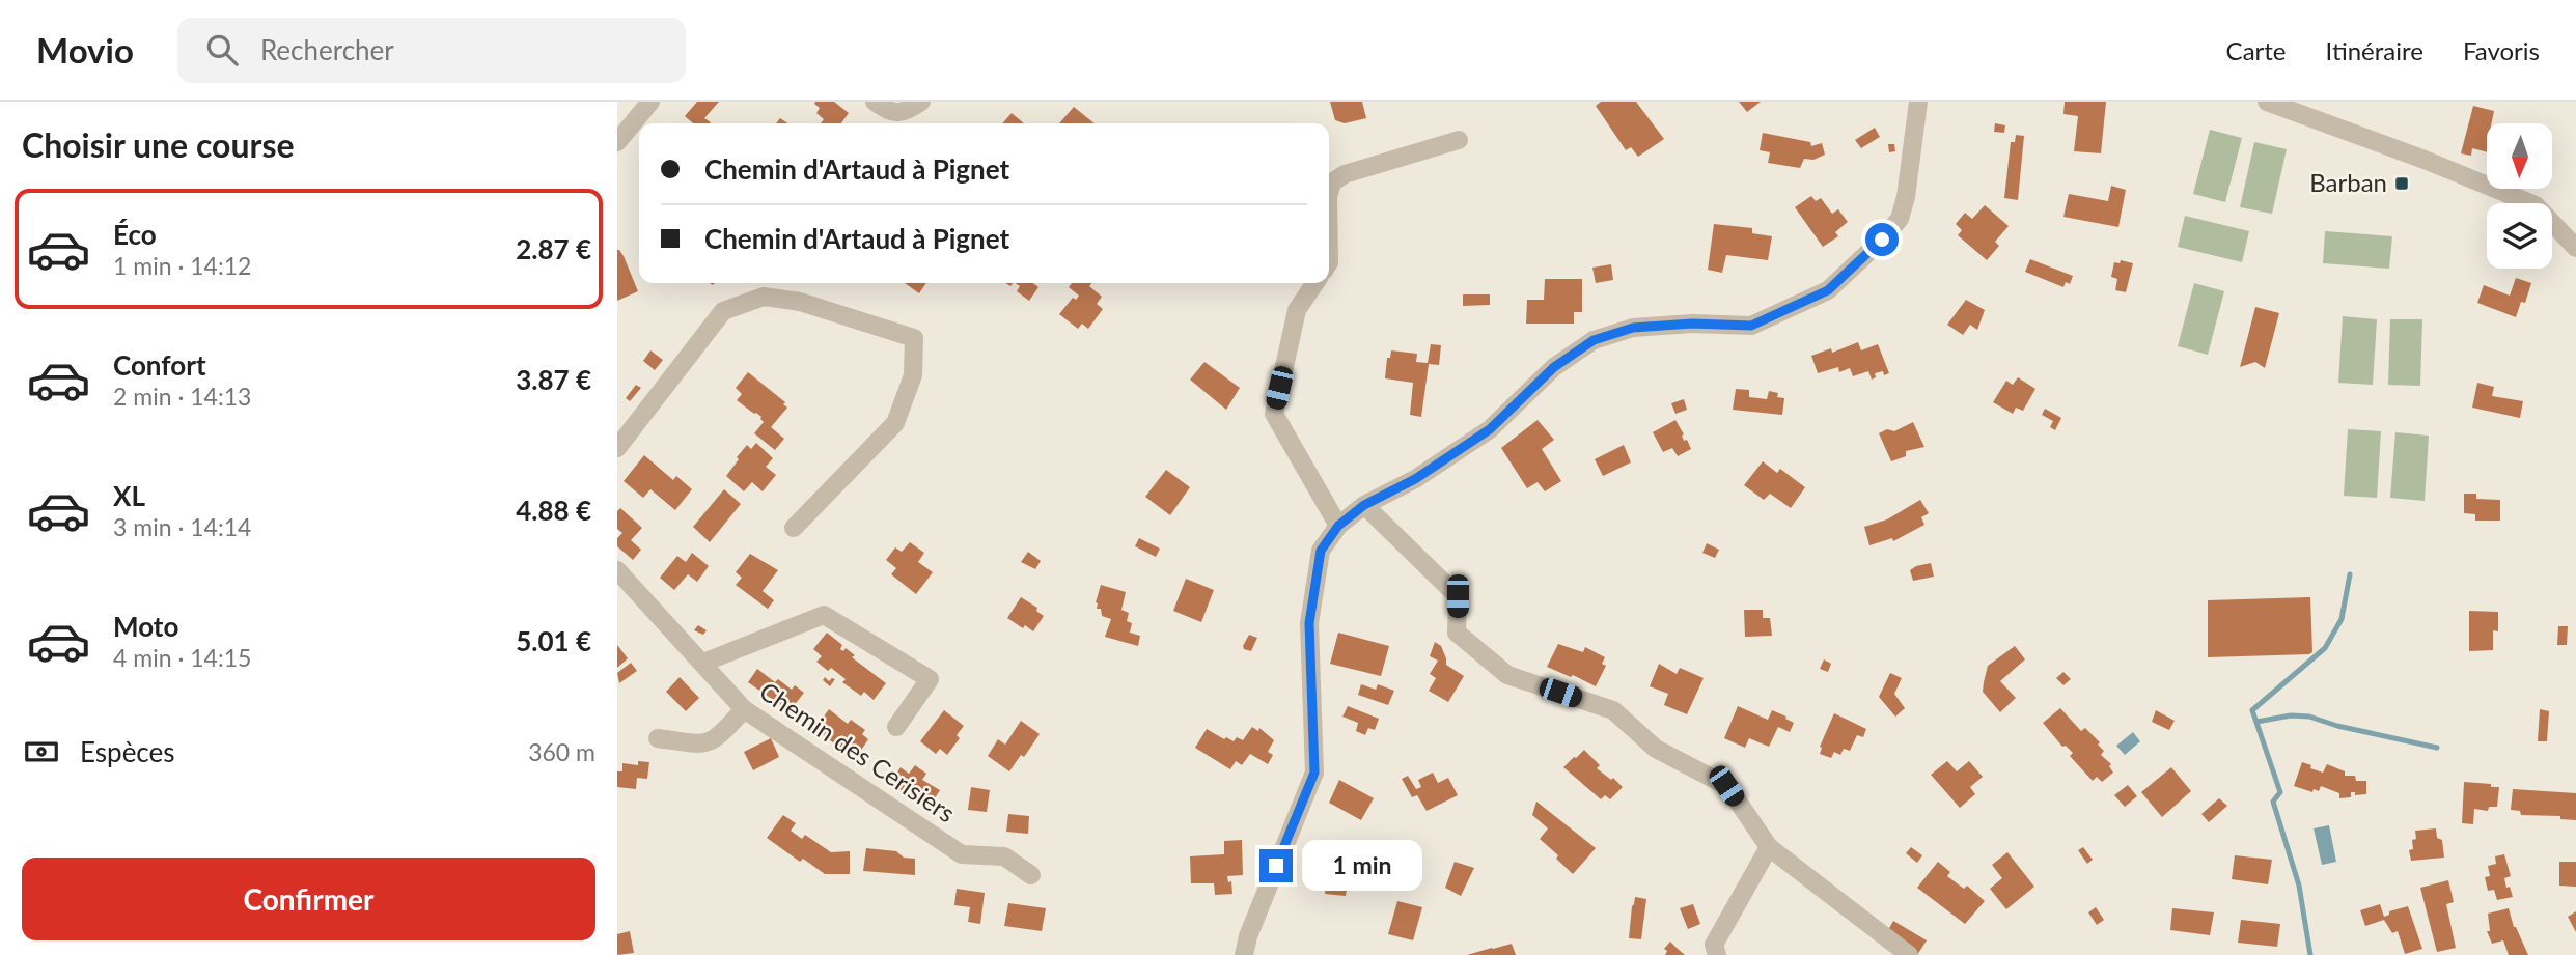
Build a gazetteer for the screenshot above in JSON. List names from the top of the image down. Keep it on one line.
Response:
{"streets":{"street":["Chemin des Cerisiers"]},"places":{"transit":["Barban"]},"north":"bottom","page":{"header":"Movio","search":"Rechercher","nav":["Carte","Itinéraire","Favoris"],"heading":"Choisir une course","banner":["Chemin d'Artaud à Pignet","Chemin d'Artaud à Pignet"],"list":[{"name":"Éco","note":"1 min · 14:12","value":"2.87 €"},{"name":"Confort","note":"2 min · 14:13","value":"3.87 €"},{"name":"XL","note":"3 min · 14:14","value":"4.88 €"},{"name":"Moto","note":"4 min · 14:15","value":"5.01 €"}],"pay":["Espèces","360 m"],"bubble":"1 min","buttons":"Confirmer"}}
